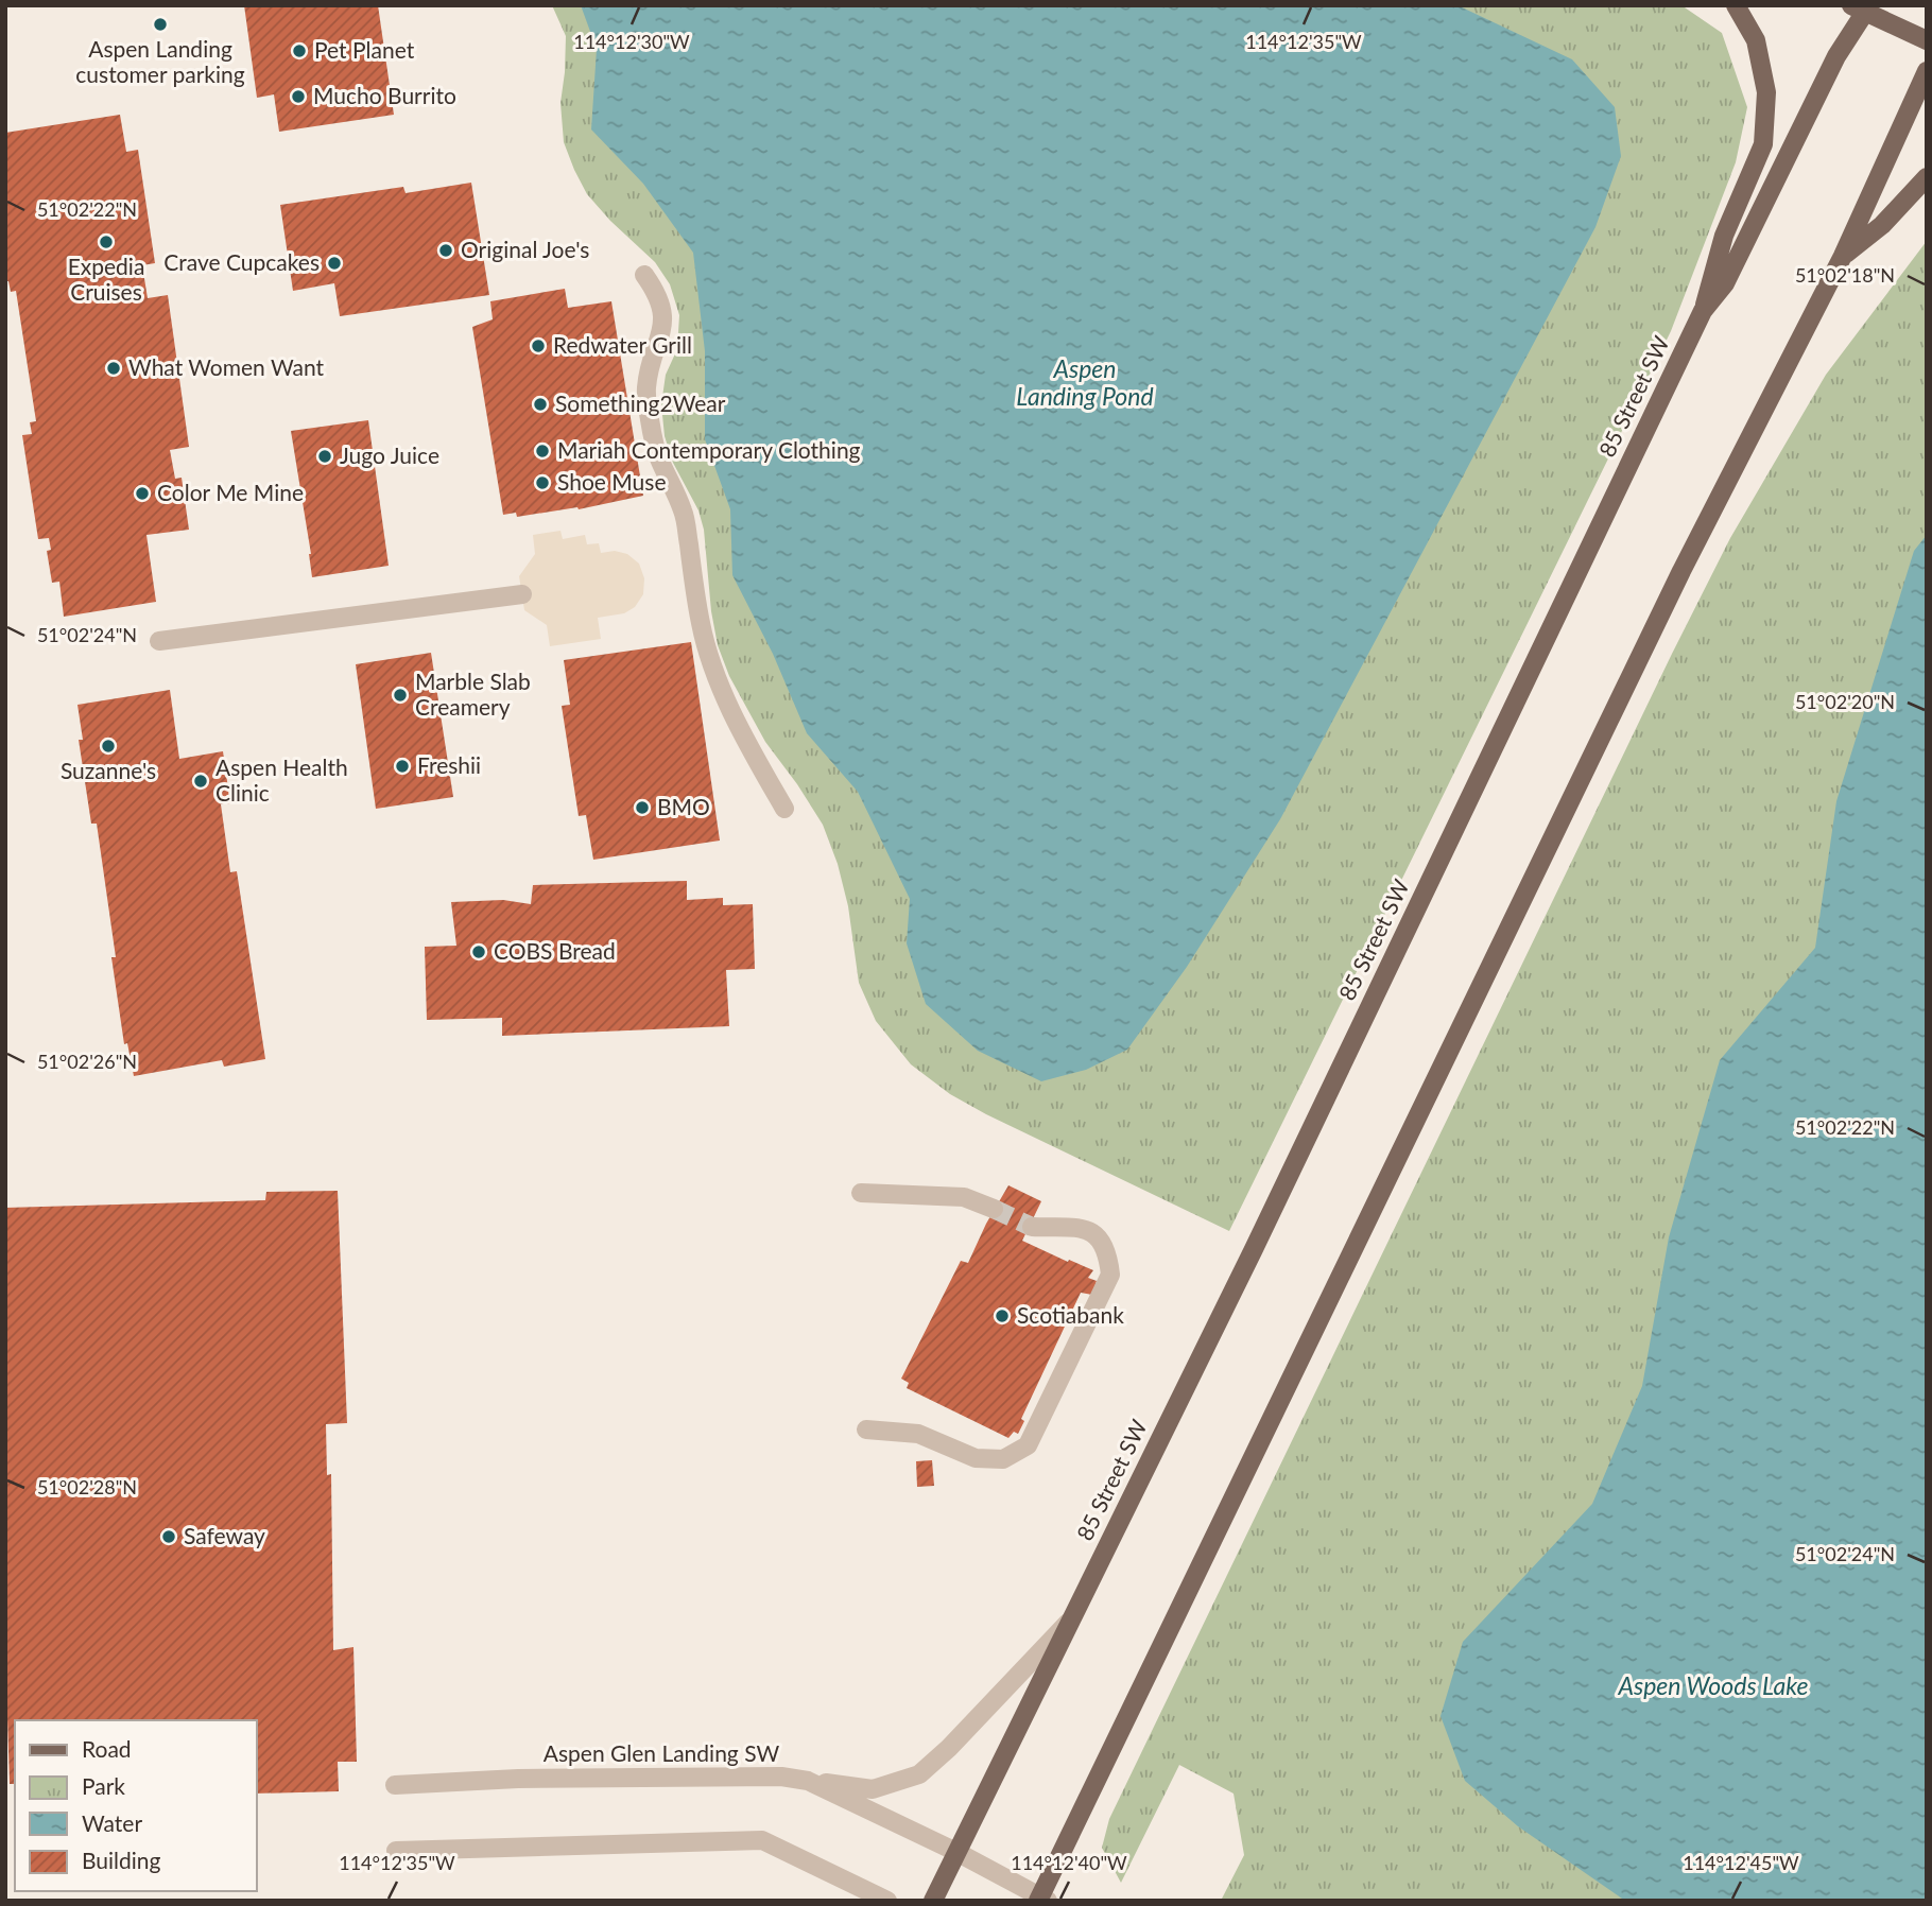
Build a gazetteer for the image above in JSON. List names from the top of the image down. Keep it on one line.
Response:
{"streets":{"main road":["85 Street SW"],"street":["Aspen Glen Landing SW"]},"crossings":[["85 Street SW","Aspen Glen Landing SW"]],"water":["Aspen Landing Pond","Aspen Woods Lake"],"places":["Aspen Landing customer parking","Pet Planet","Mucho Burrito","Expedia Cruises","Original Joe's","Crave Cupcakes","Redwater Grill","What Women Want","Something2Wear","Mariah Contemporary Clothing","Jugo Juice","Shoe Muse","Color Me Mine","Marble Slab Creamery","Suzanne's","Freshii","Aspen Health Clinic","BMO","COBS Bread","Scotiabank","Safeway"],"legend":["Road","Park","Water","Building"],"coordinates":["114°12'30\"W","114°12'35\"W","51°02'22\"N","51°02'18\"N","51°02'24\"N","51°02'20\"N","51°02'26\"N","51°02'28\"N","114°12'40\"W","114°12'45\"W"]}
